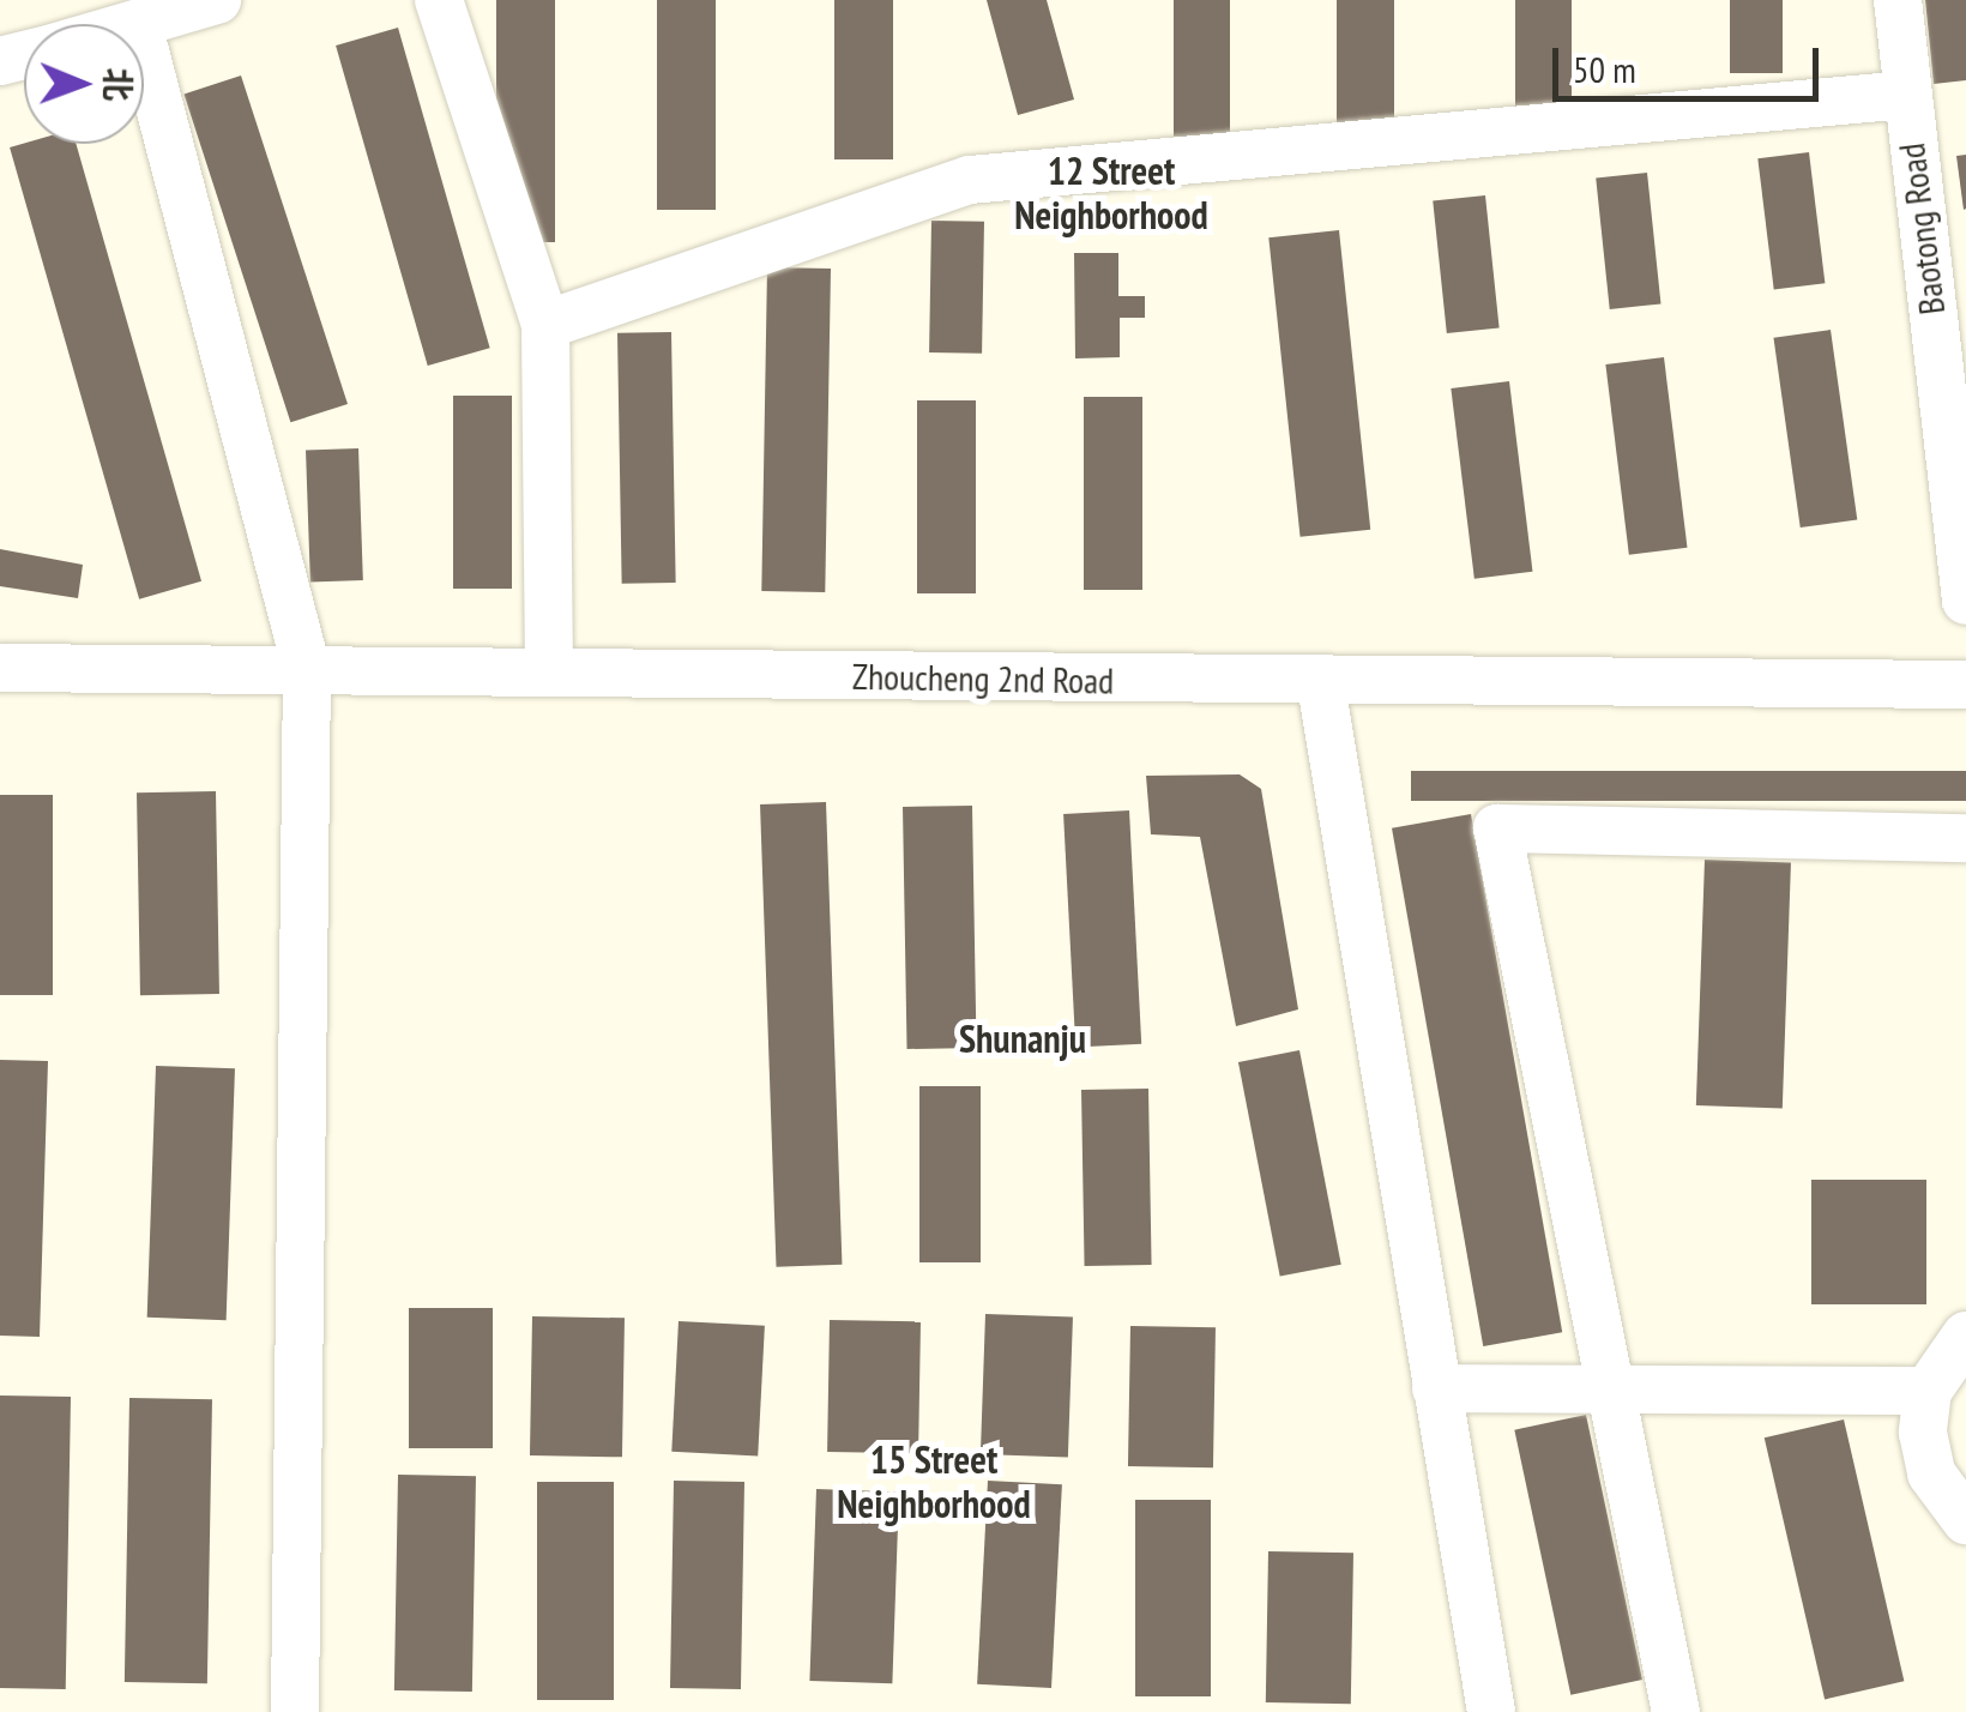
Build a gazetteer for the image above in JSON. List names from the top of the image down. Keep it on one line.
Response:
{"streets":{"street":["Baotong Road","Zhoucheng 2nd Road"]},"districts":["12 Street Neighborhood","Shunanju","15 Street Neighborhood"],"scale_bar":"50 m","north":"right"}
